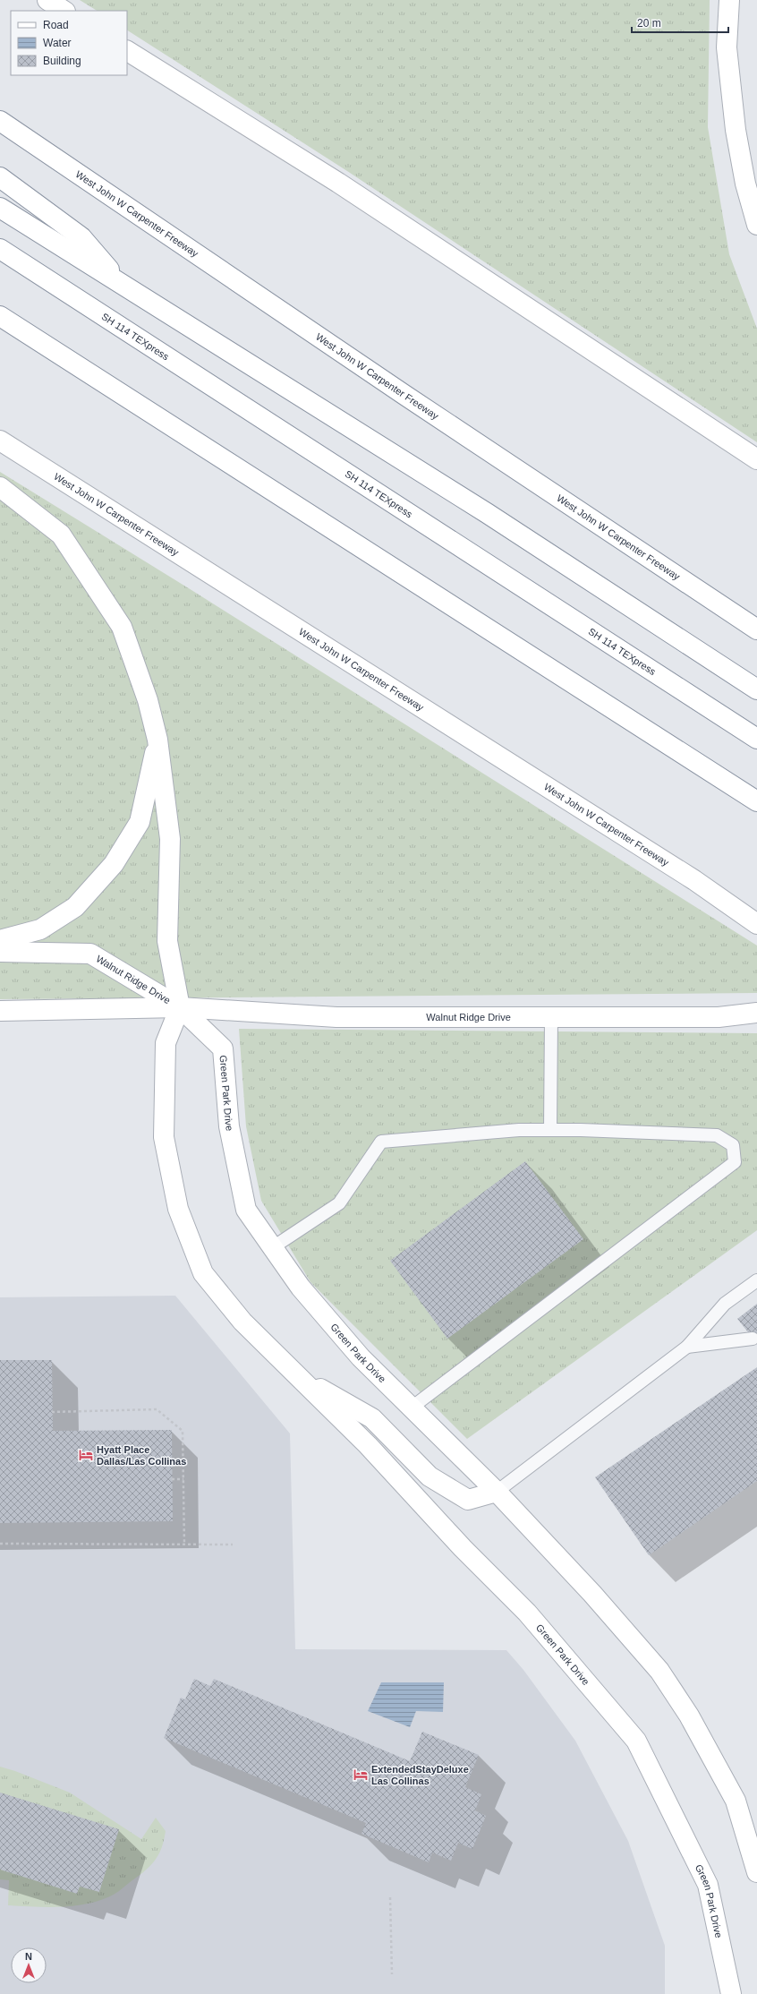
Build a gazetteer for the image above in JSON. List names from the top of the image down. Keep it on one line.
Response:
{"streets":{"main road":["West John W Carpenter Freeway","SH 114 TEXpress","Walnut Ridge Drive","Green Park Drive"]},"crossings":[["Walnut Ridge Drive","Green Park Drive"]],"places":{"hotel":["Hyatt Place Dallas/Las Collinas","ExtendedStayDeluxe Las Collinas"]},"legend":["Road","Water","Building"],"scale_bar":"20 m","north":"top"}
